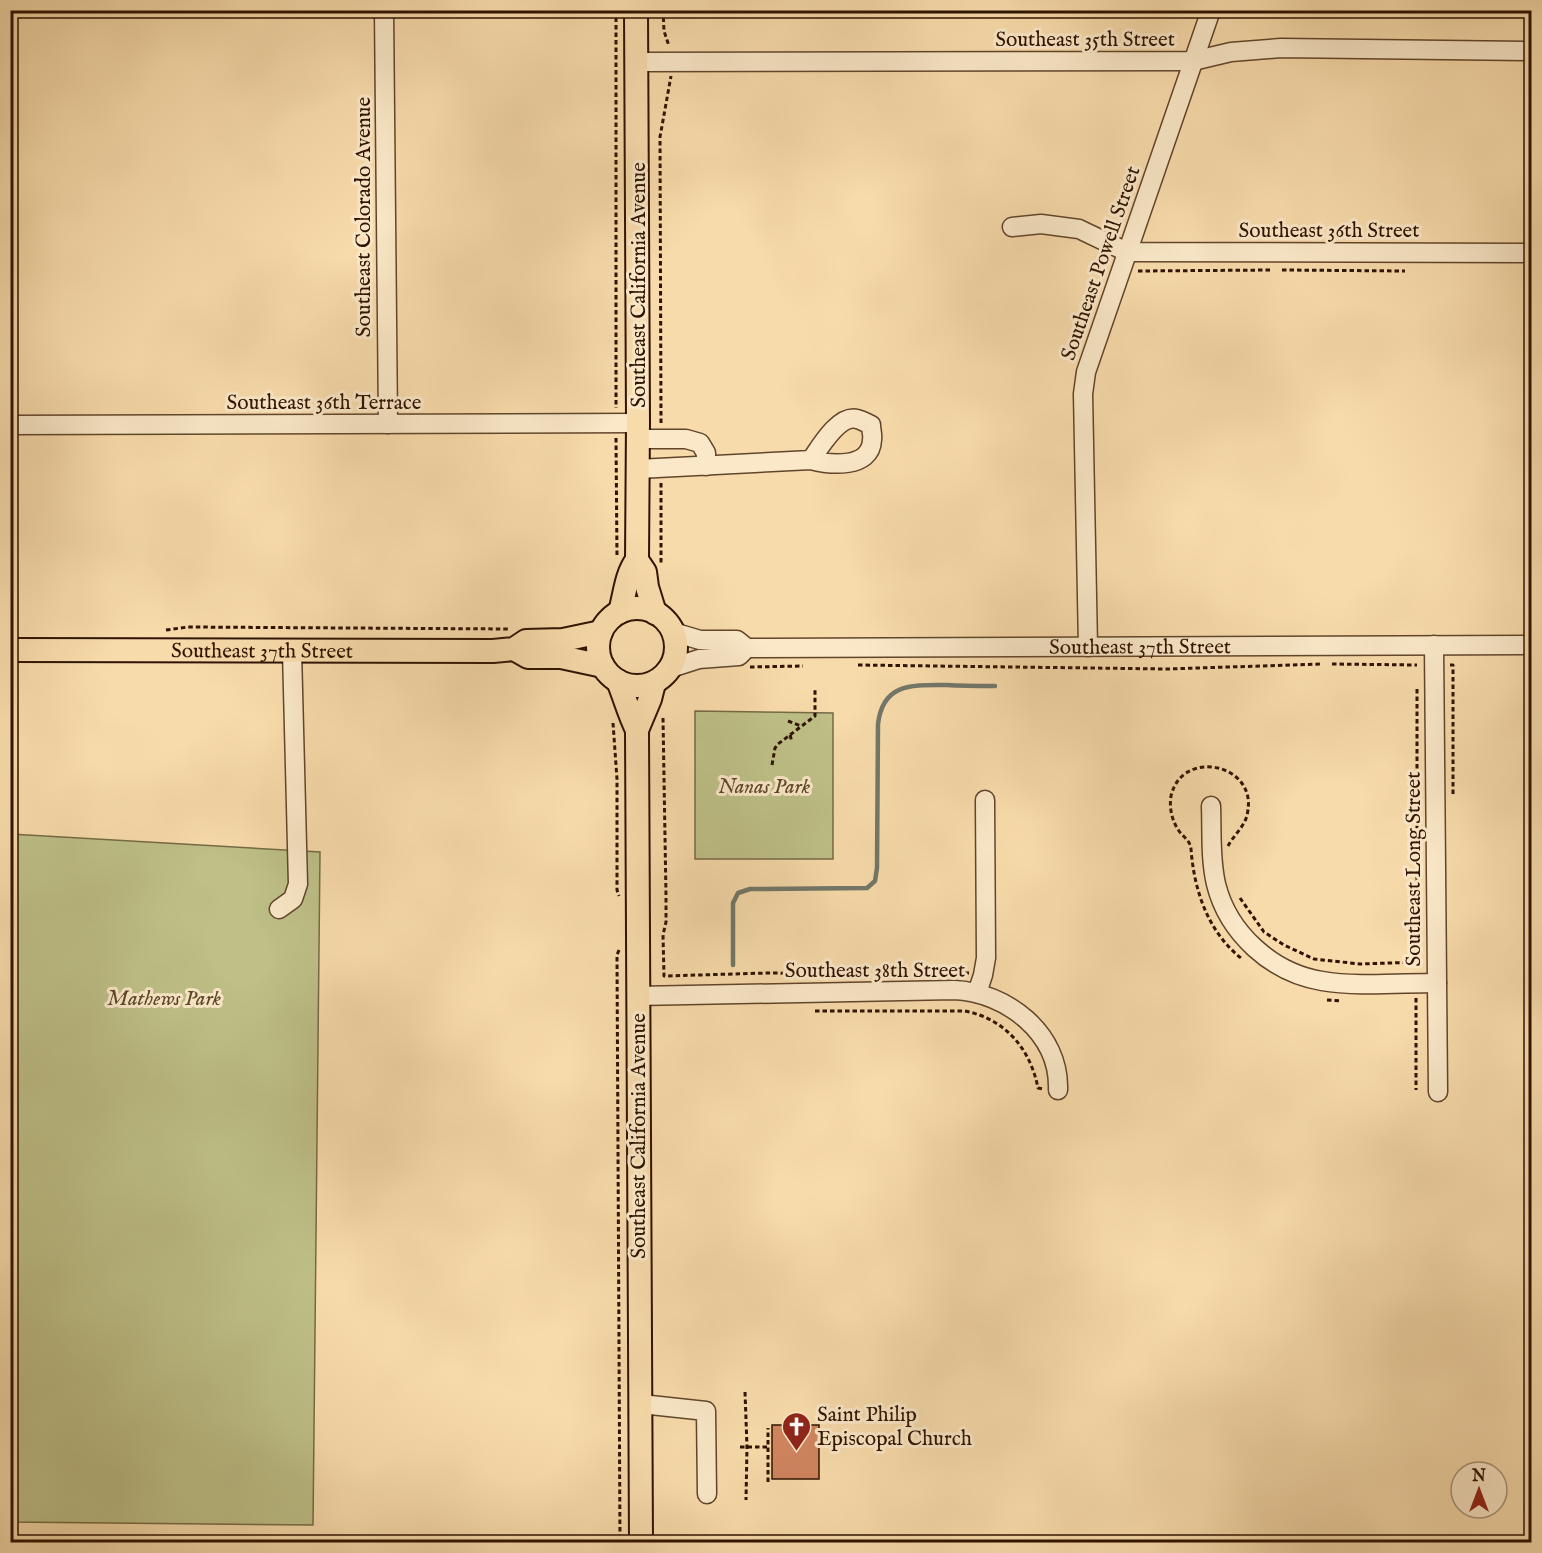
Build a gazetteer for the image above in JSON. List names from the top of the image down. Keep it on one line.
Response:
{"streets":{"main road":["Southeast California Avenue","Southeast 37th Street"],"street":["Southeast 35th Street","Southeast Colorado Avenue","Southeast 36th Street","Southeast Powell Street","Southeast 36th Terrace","Southeast Long Street","Southeast 38th Street"]},"crossings":[["Southeast 35th Street","Southeast Powell Street"],["Southeast 35th Street","Southeast California Avenue"],["Southeast Colorado Avenue","Southeast 36th Terrace"],["Southeast 36th Street","Southeast Powell Street"],["Southeast Powell Street","Southeast 37th Street"],["Southeast California Avenue","Southeast 36th Terrace"],["Southeast California Avenue","Southeast 37th Street"],["Southeast California Avenue","Southeast 38th Street"],["Southeast 37th Street","Southeast Long Street"]],"parks":["Nanas Park","Mathews Park"],"places":{"church":["Saint Philip Episcopal Church"]},"north":"top"}
